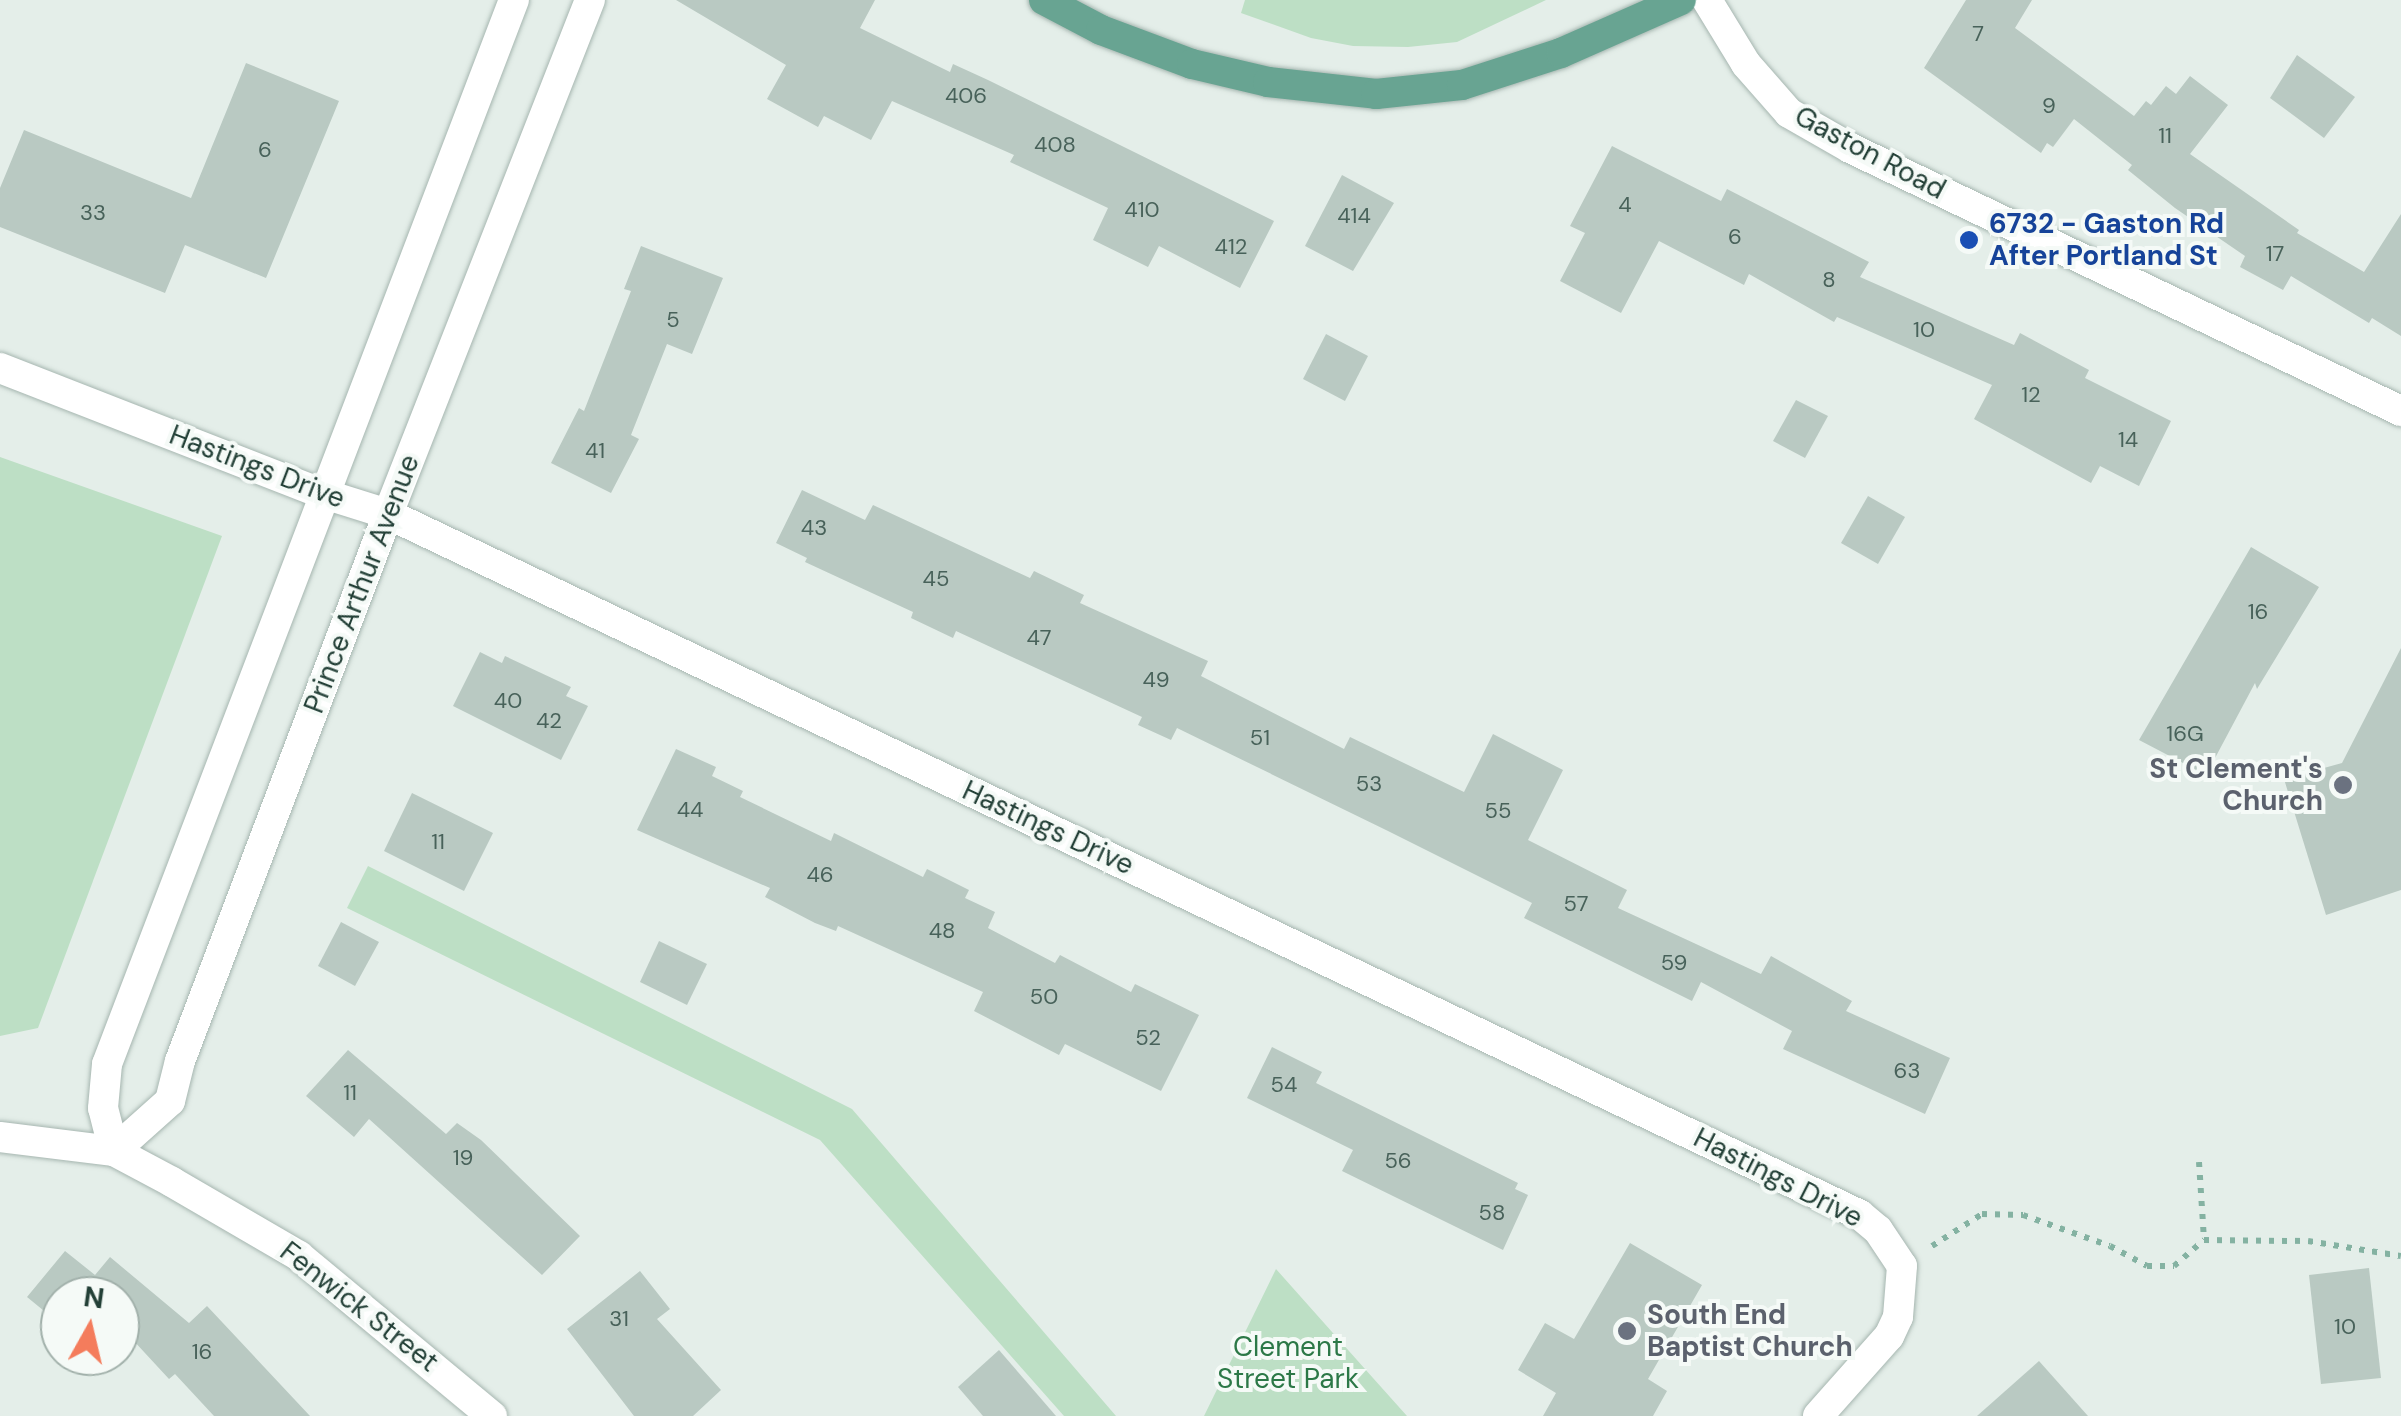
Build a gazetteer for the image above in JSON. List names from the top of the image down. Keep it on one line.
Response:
{"streets":{"street":["Gaston Road","Hastings Drive","Prince Arthur Avenue","Fenwick Street"]},"crossings":[["Hastings Drive","Prince Arthur Avenue"],["Prince Arthur Avenue","Fenwick Street"]],"parks":["Clement Street Park"],"places":["6732 - Gaston Rd After Portland St","St Clement's Church","South End Baptist Church"],"house_numbers":["7","406","9","11","408","6","4","410","33","414","6","412","17","8","5","10","12","14","41","43","45","16","47","49","40","42","16G","51","53","44","55","11","46","57","48","59","50","52","63","54","11","19","56","58","31","10","16"],"north":"top"}
